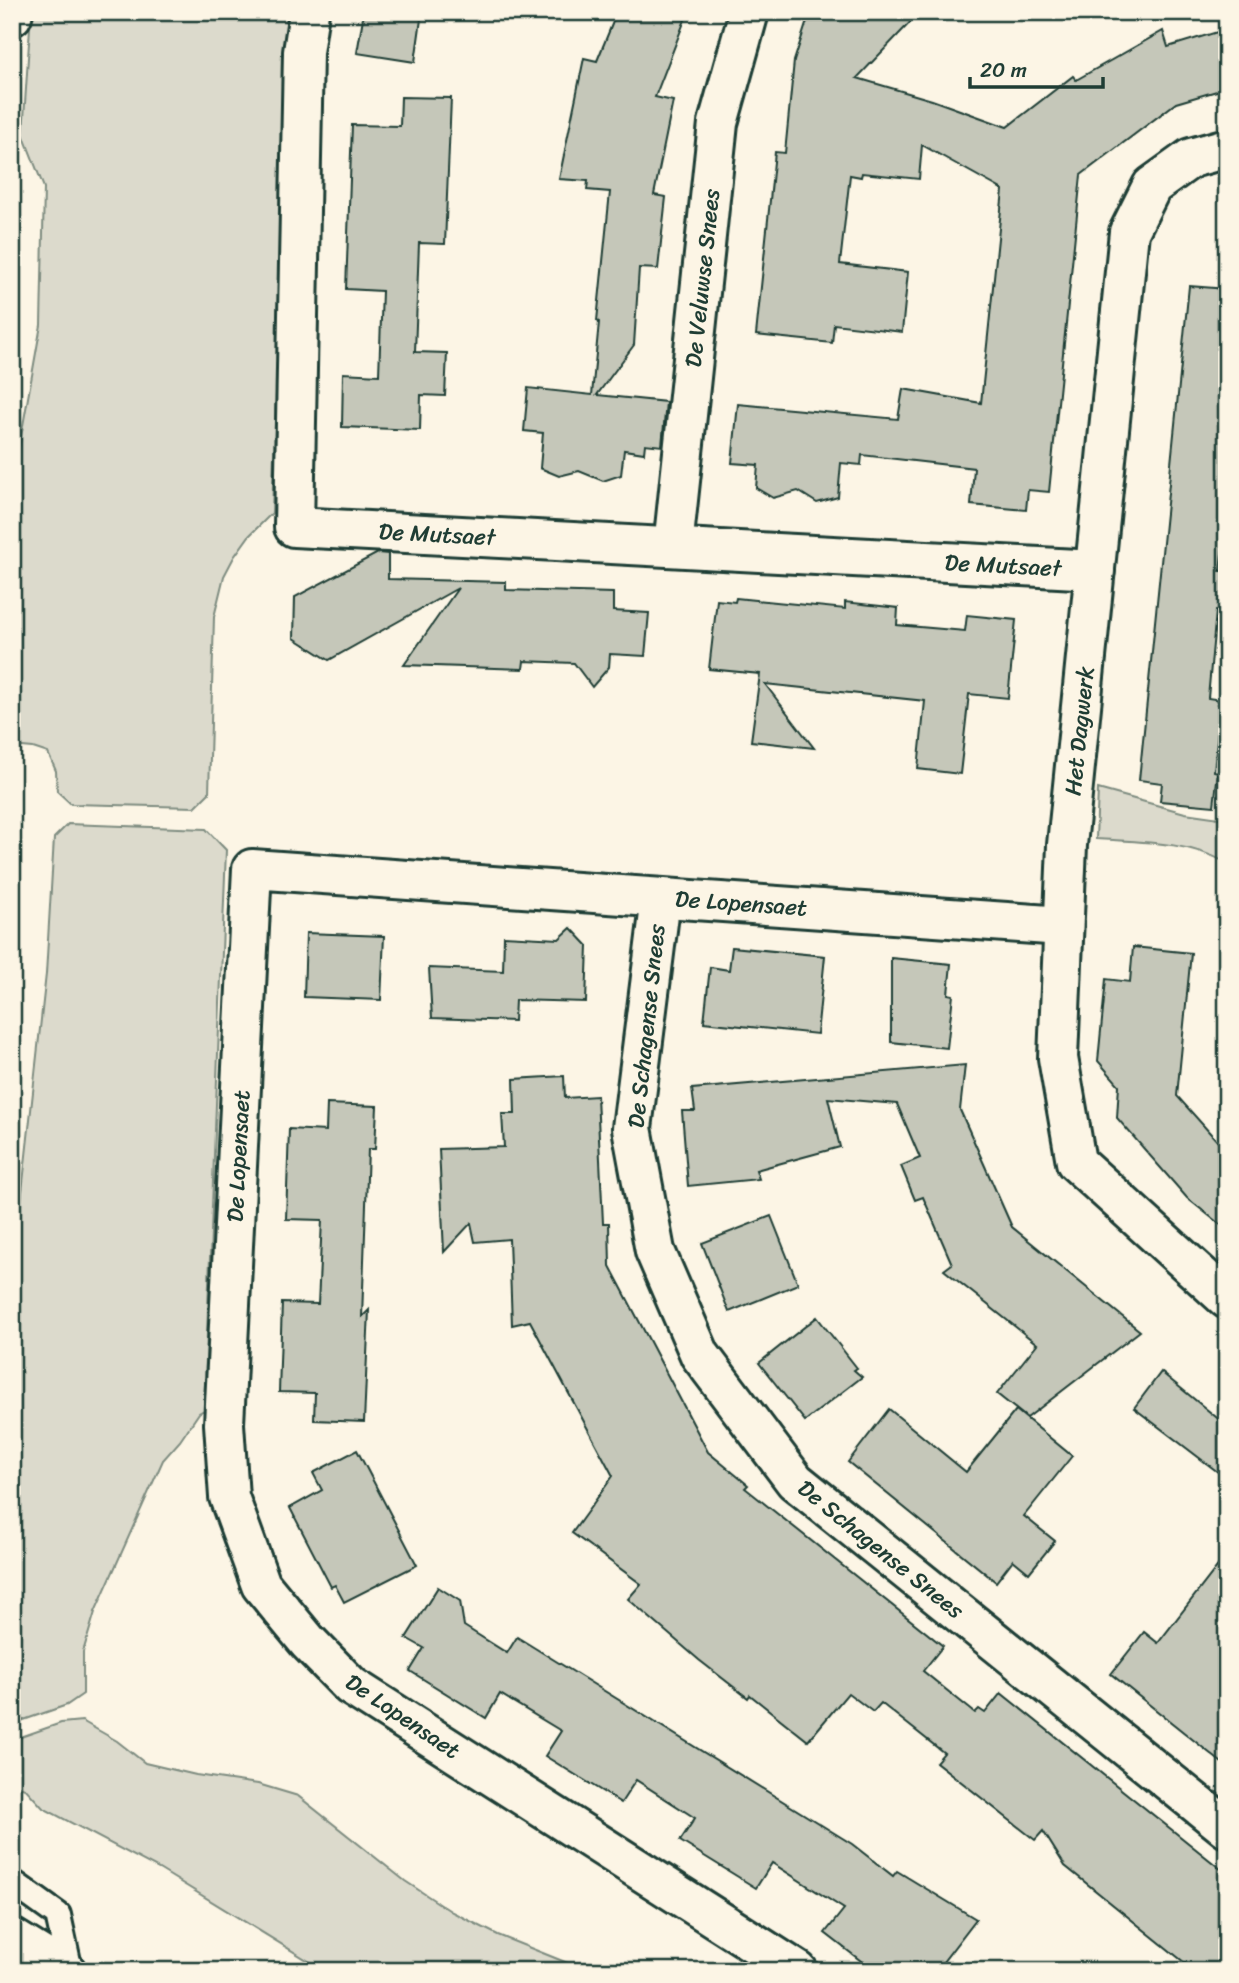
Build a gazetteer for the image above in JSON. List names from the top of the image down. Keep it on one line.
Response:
{"streets":{"street":["De Veluwse Snees","De Mutsaet","Het Dagwerk","De Lopensaet","De Schagense Snees"]},"crossings":[["De Veluwse Snees","De Mutsaet"],["De Mutsaet","Het Dagwerk"],["Het Dagwerk","De Lopensaet"],["De Lopensaet","De Schagense Snees"]],"scale_bar":"20 m"}
